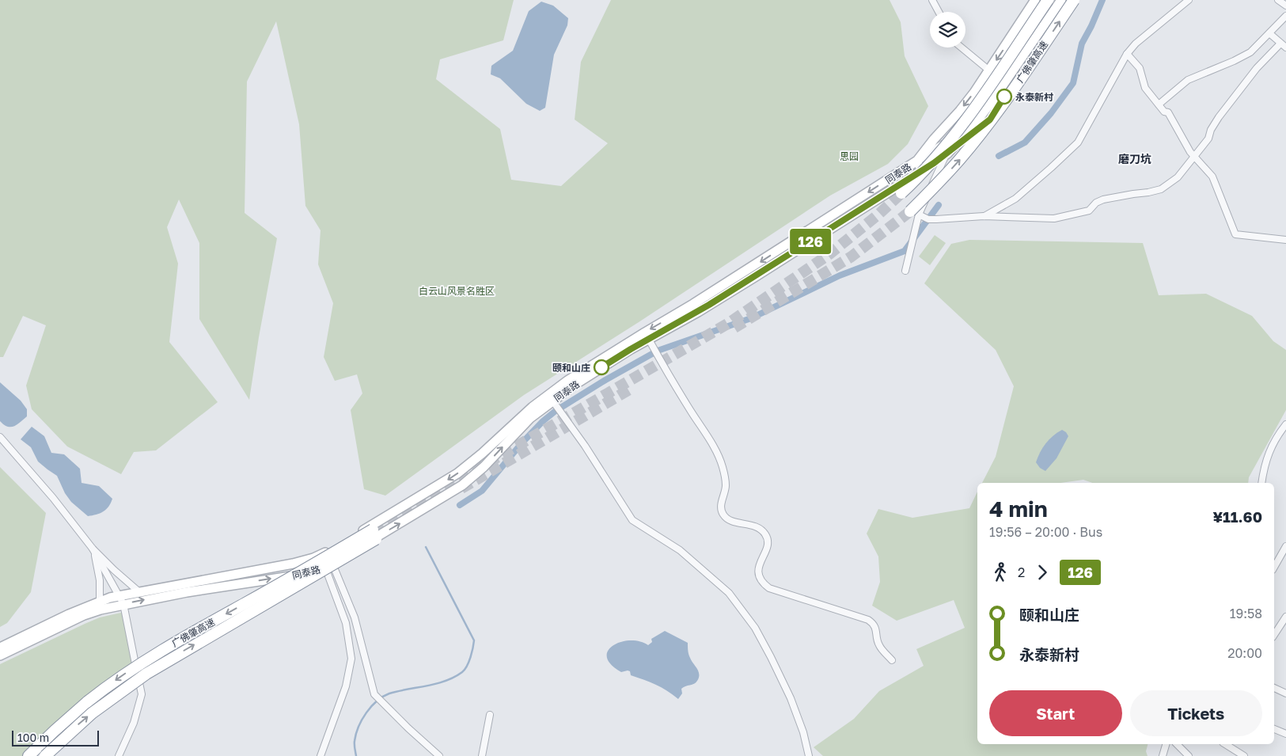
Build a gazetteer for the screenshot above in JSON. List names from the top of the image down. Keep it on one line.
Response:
{"streets":{"highway":["广佛肇高速"],"main road":["同泰路"]},"districts":["磨刀坑"],"parks":["思园","白云山风景名胜区"],"places":["永泰新村","颐和山庄"],"lines":["bus line 126"],"scale_bar":"100 m","page":{"on_map":"126","heading":["4 min","19:56 – 20:00 · Bus","¥11.60"],"legs":["2","126"],"list":[{"name":"颐和山庄","value":"19:58"},{"name":"永泰新村","value":"20:00"}],"buttons":["Start","Tickets"],"scale":"100 m"}}
